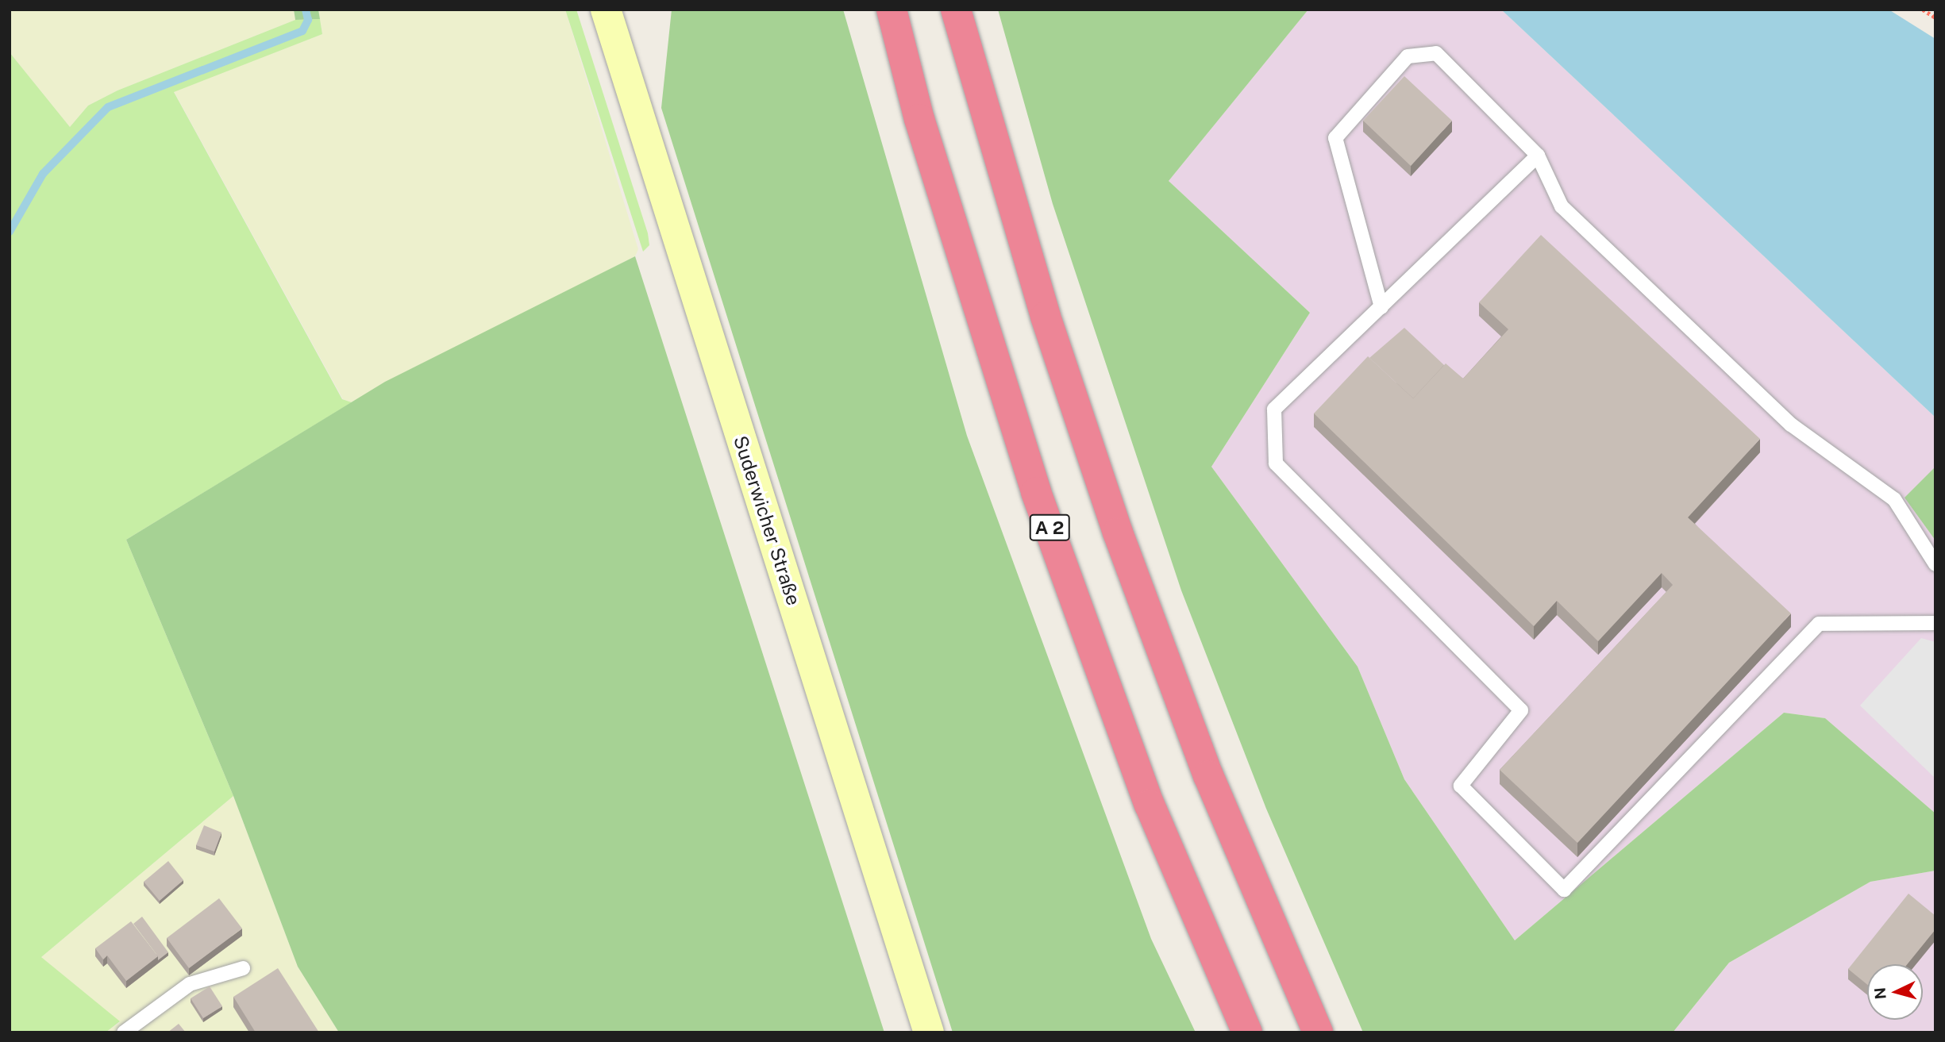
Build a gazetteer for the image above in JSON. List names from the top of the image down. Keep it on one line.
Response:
{"streets":{"highway":["A 2"],"main road":["Suderwicher Straße"]},"north":"left"}
